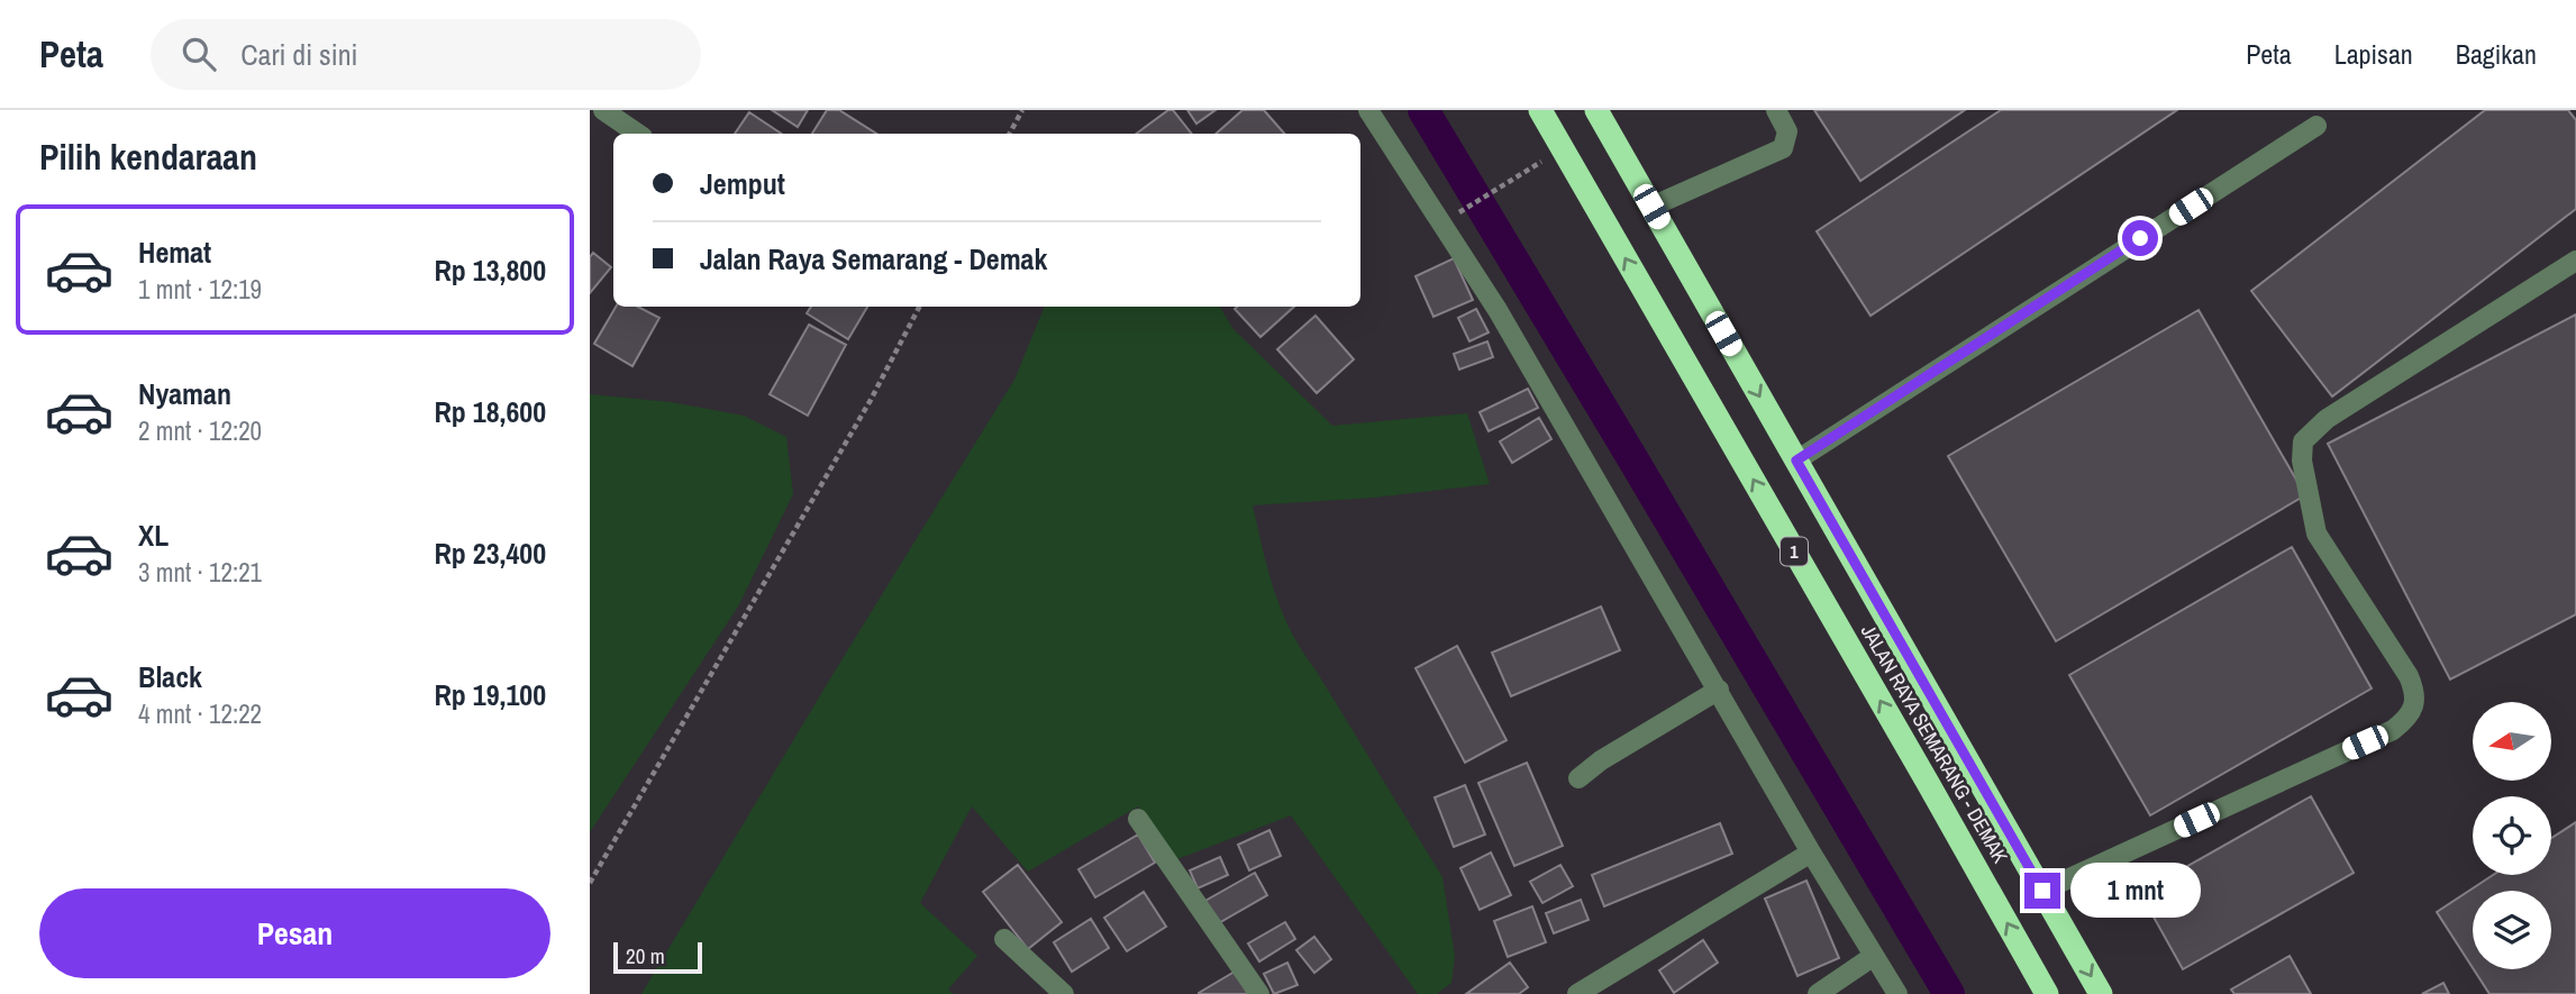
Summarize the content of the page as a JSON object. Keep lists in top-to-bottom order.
{
  "streets": {
    "highway": ["1", "JALAN RAYA SEMARANG - DEMAK"]
  },
  "scale_bar": "20 m",
  "north": "left",
  "page": {
    "header": "Peta",
    "search": "Cari di sini",
    "nav": ["Peta", "Lapisan", "Bagikan"],
    "heading": "Pilih kendaraan",
    "banner": ["Jemput", "Jalan Raya Semarang - Demak"],
    "list": [
      {
        "name": "Hemat",
        "note": "1 mnt · 12:19",
        "value": "Rp 13,800"
      },
      {
        "name": "Nyaman",
        "note": "2 mnt · 12:20",
        "value": "Rp 18,600"
      },
      {
        "name": "XL",
        "note": "3 mnt · 12:21",
        "value": "Rp 23,400"
      },
      {
        "name": "Black",
        "note": "4 mnt · 12:22",
        "value": "Rp 19,100"
      }
    ],
    "bubble": "1 mnt",
    "buttons": "Pesan",
    "scale": "20 m"
  }
}
